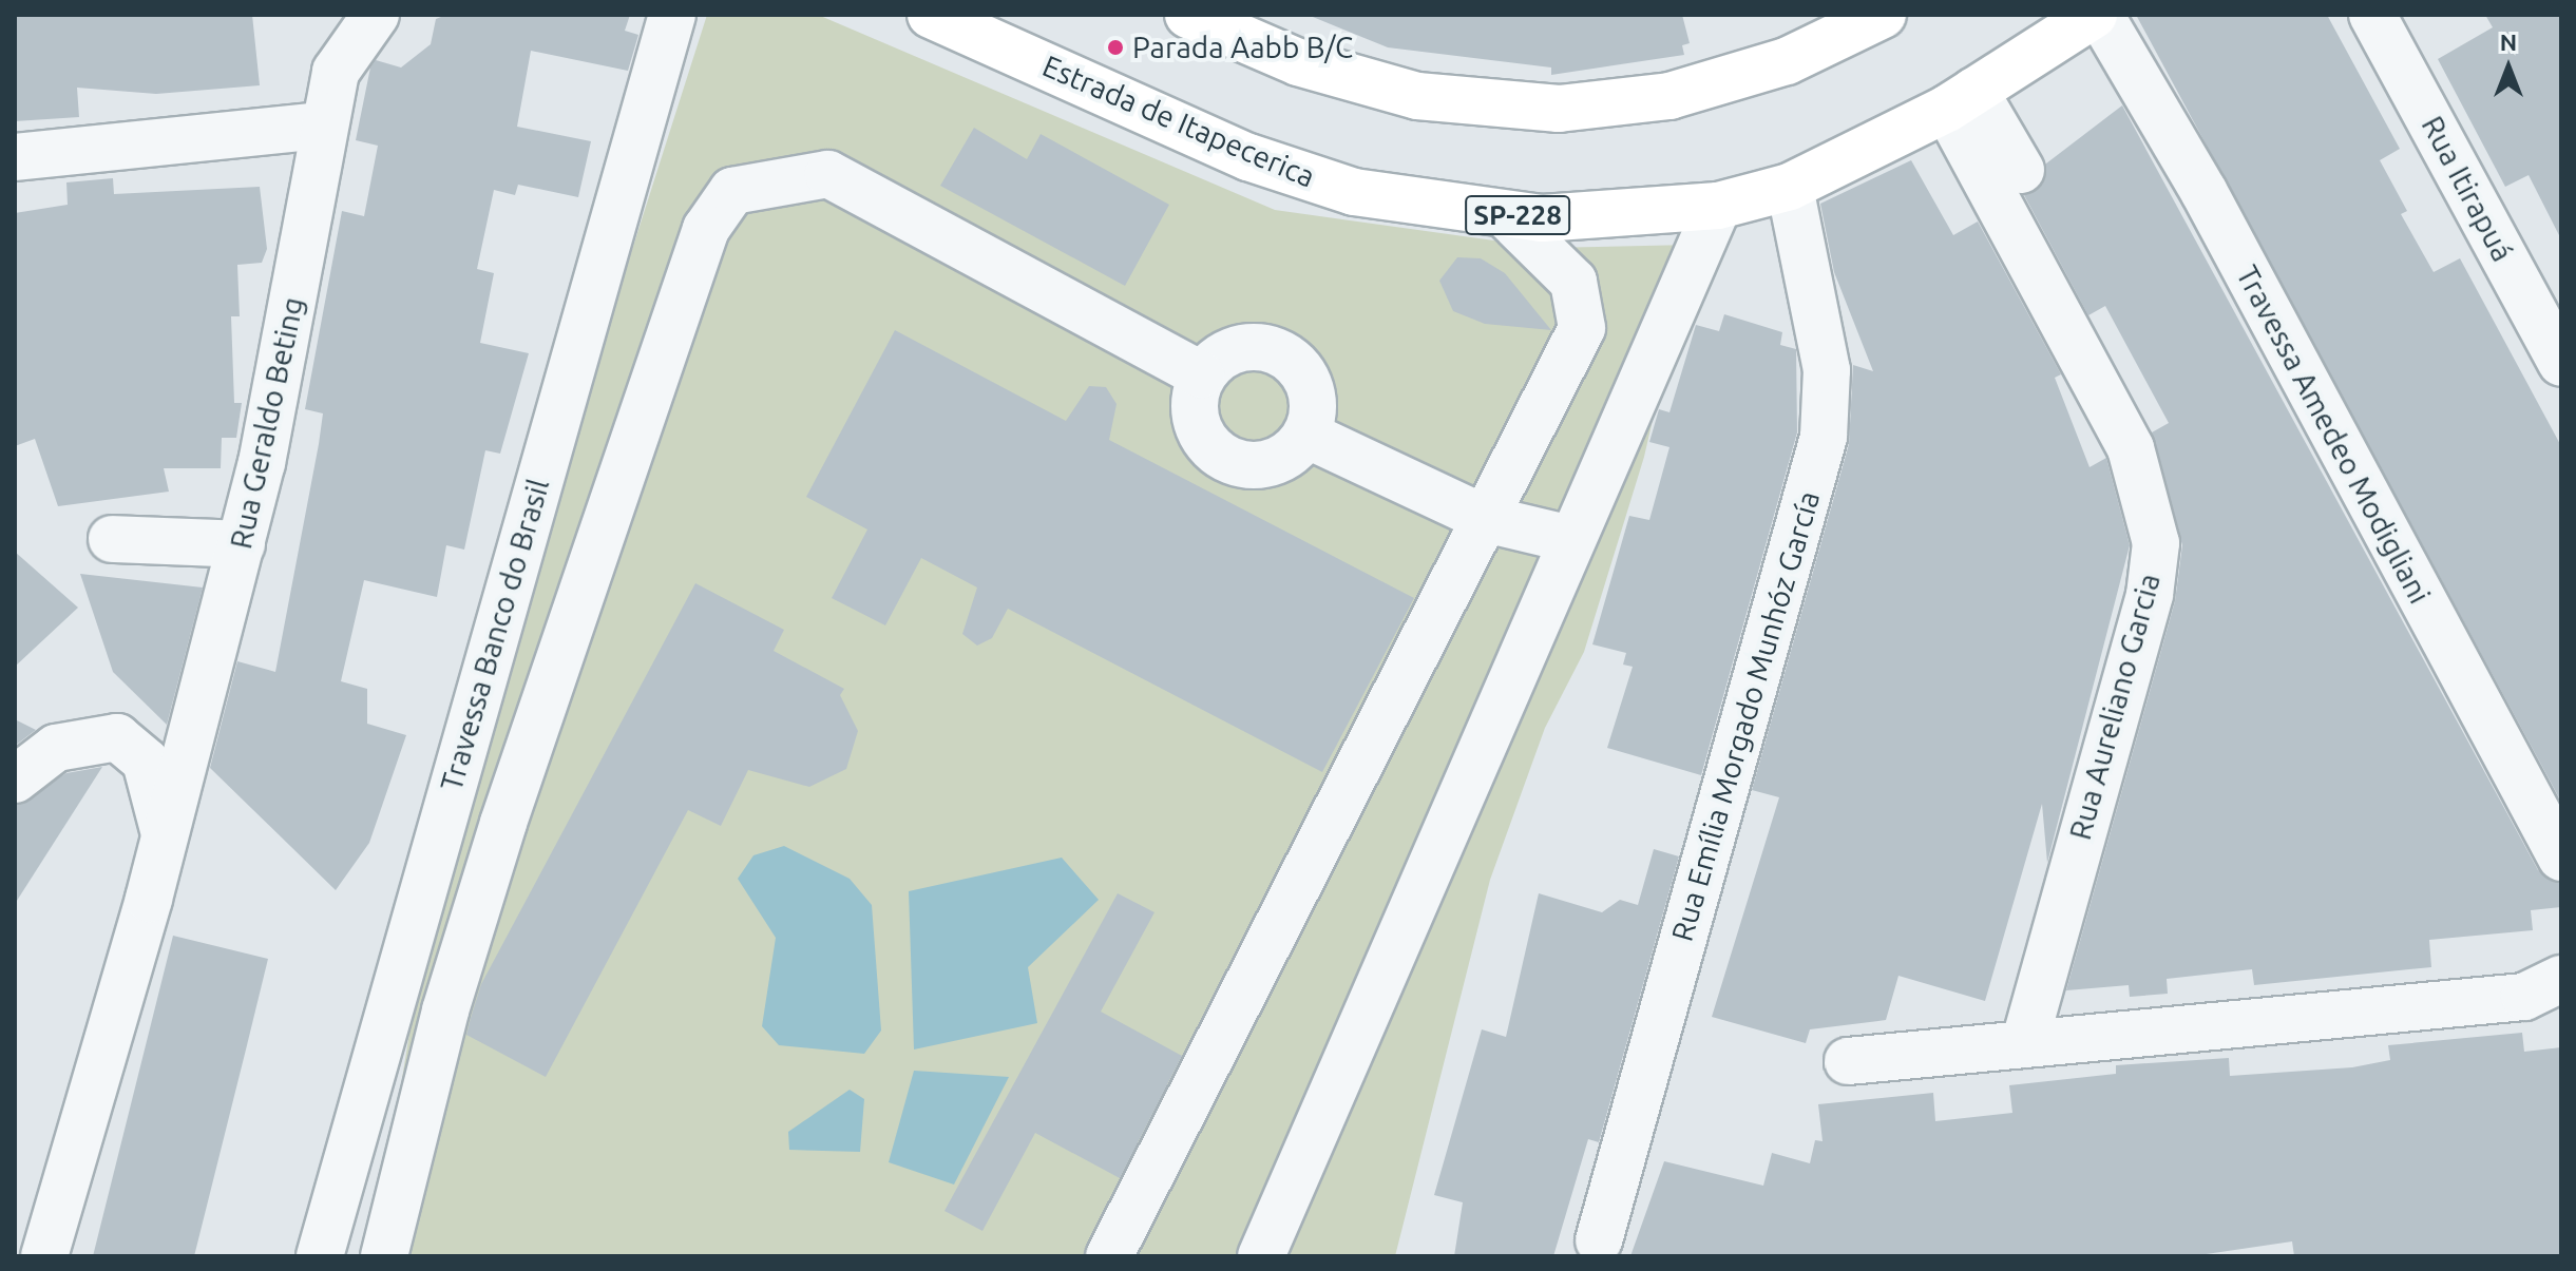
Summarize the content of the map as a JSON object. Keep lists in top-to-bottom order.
{
  "streets": {
    "main road": ["Estrada de Itapecerica", "SP-228"],
    "street": [
      "Rua Itirapuá",
      "Rua Geraldo Beting",
      "Travessa Amedeo Modigliani",
      "Travessa Banco do Brasil",
      "Rua Aureliano Garcia",
      "Rua Emília Morgado Munhóz García"
    ]
  },
  "crossings": [
    ["Estrada de Itapecerica", "Travessa Amedeo Modigliani"],
    ["Estrada de Itapecerica", "Rua Aureliano Garcia"],
    ["Estrada de Itapecerica", "Rua Emília Morgado Munhóz García"]
  ],
  "places": ["Parada Aabb B/C"],
  "north": "top"
}
